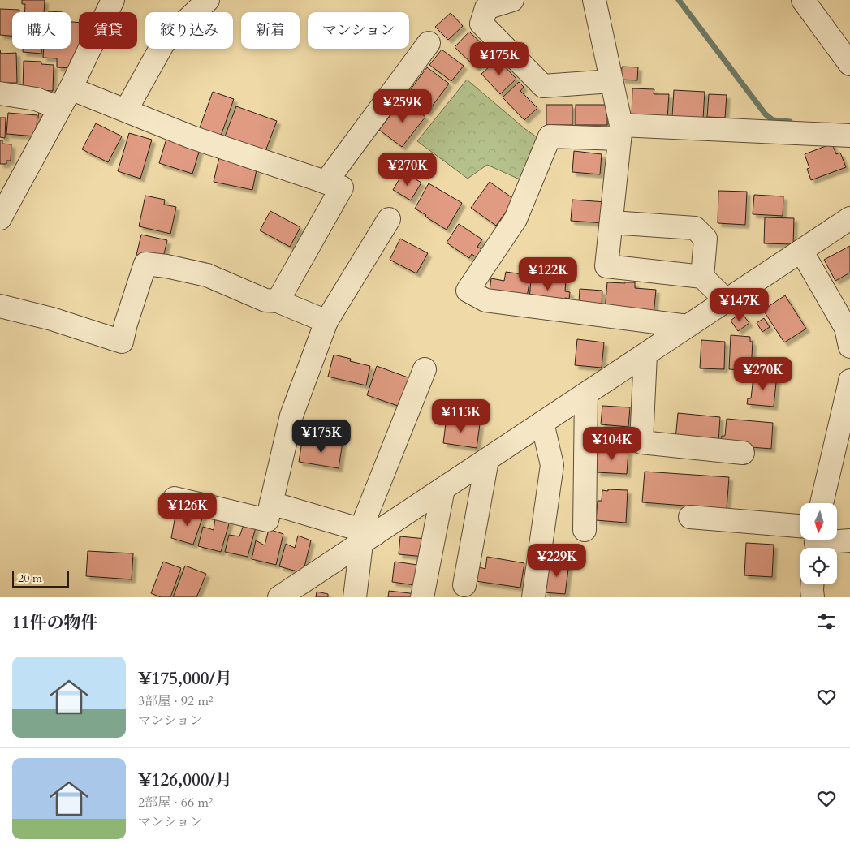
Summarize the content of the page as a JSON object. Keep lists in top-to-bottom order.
{
  "scale_bar": "20 m",
  "north": "bottom",
  "page": {
    "chip": [
      "購入",
      "賃貸",
      "絞り込み",
      "新着",
      "マンション"
    ],
    "price": [
      "¥175K",
      "¥259K",
      "¥270K",
      "¥122K",
      "¥147K",
      "¥270K",
      "¥113K",
      "¥175K",
      "¥104K",
      "¥126K",
      "¥229K"
    ],
    "scale": "20 m",
    "heading": "11件の物件",
    "list": [
      {
        "name": "¥175,000/月",
        "note": "3部屋 · 92 m² · マンション"
      },
      {
        "name": "¥126,000/月",
        "note": "2部屋 · 66 m² · マンション"
      }
    ]
  }
}
